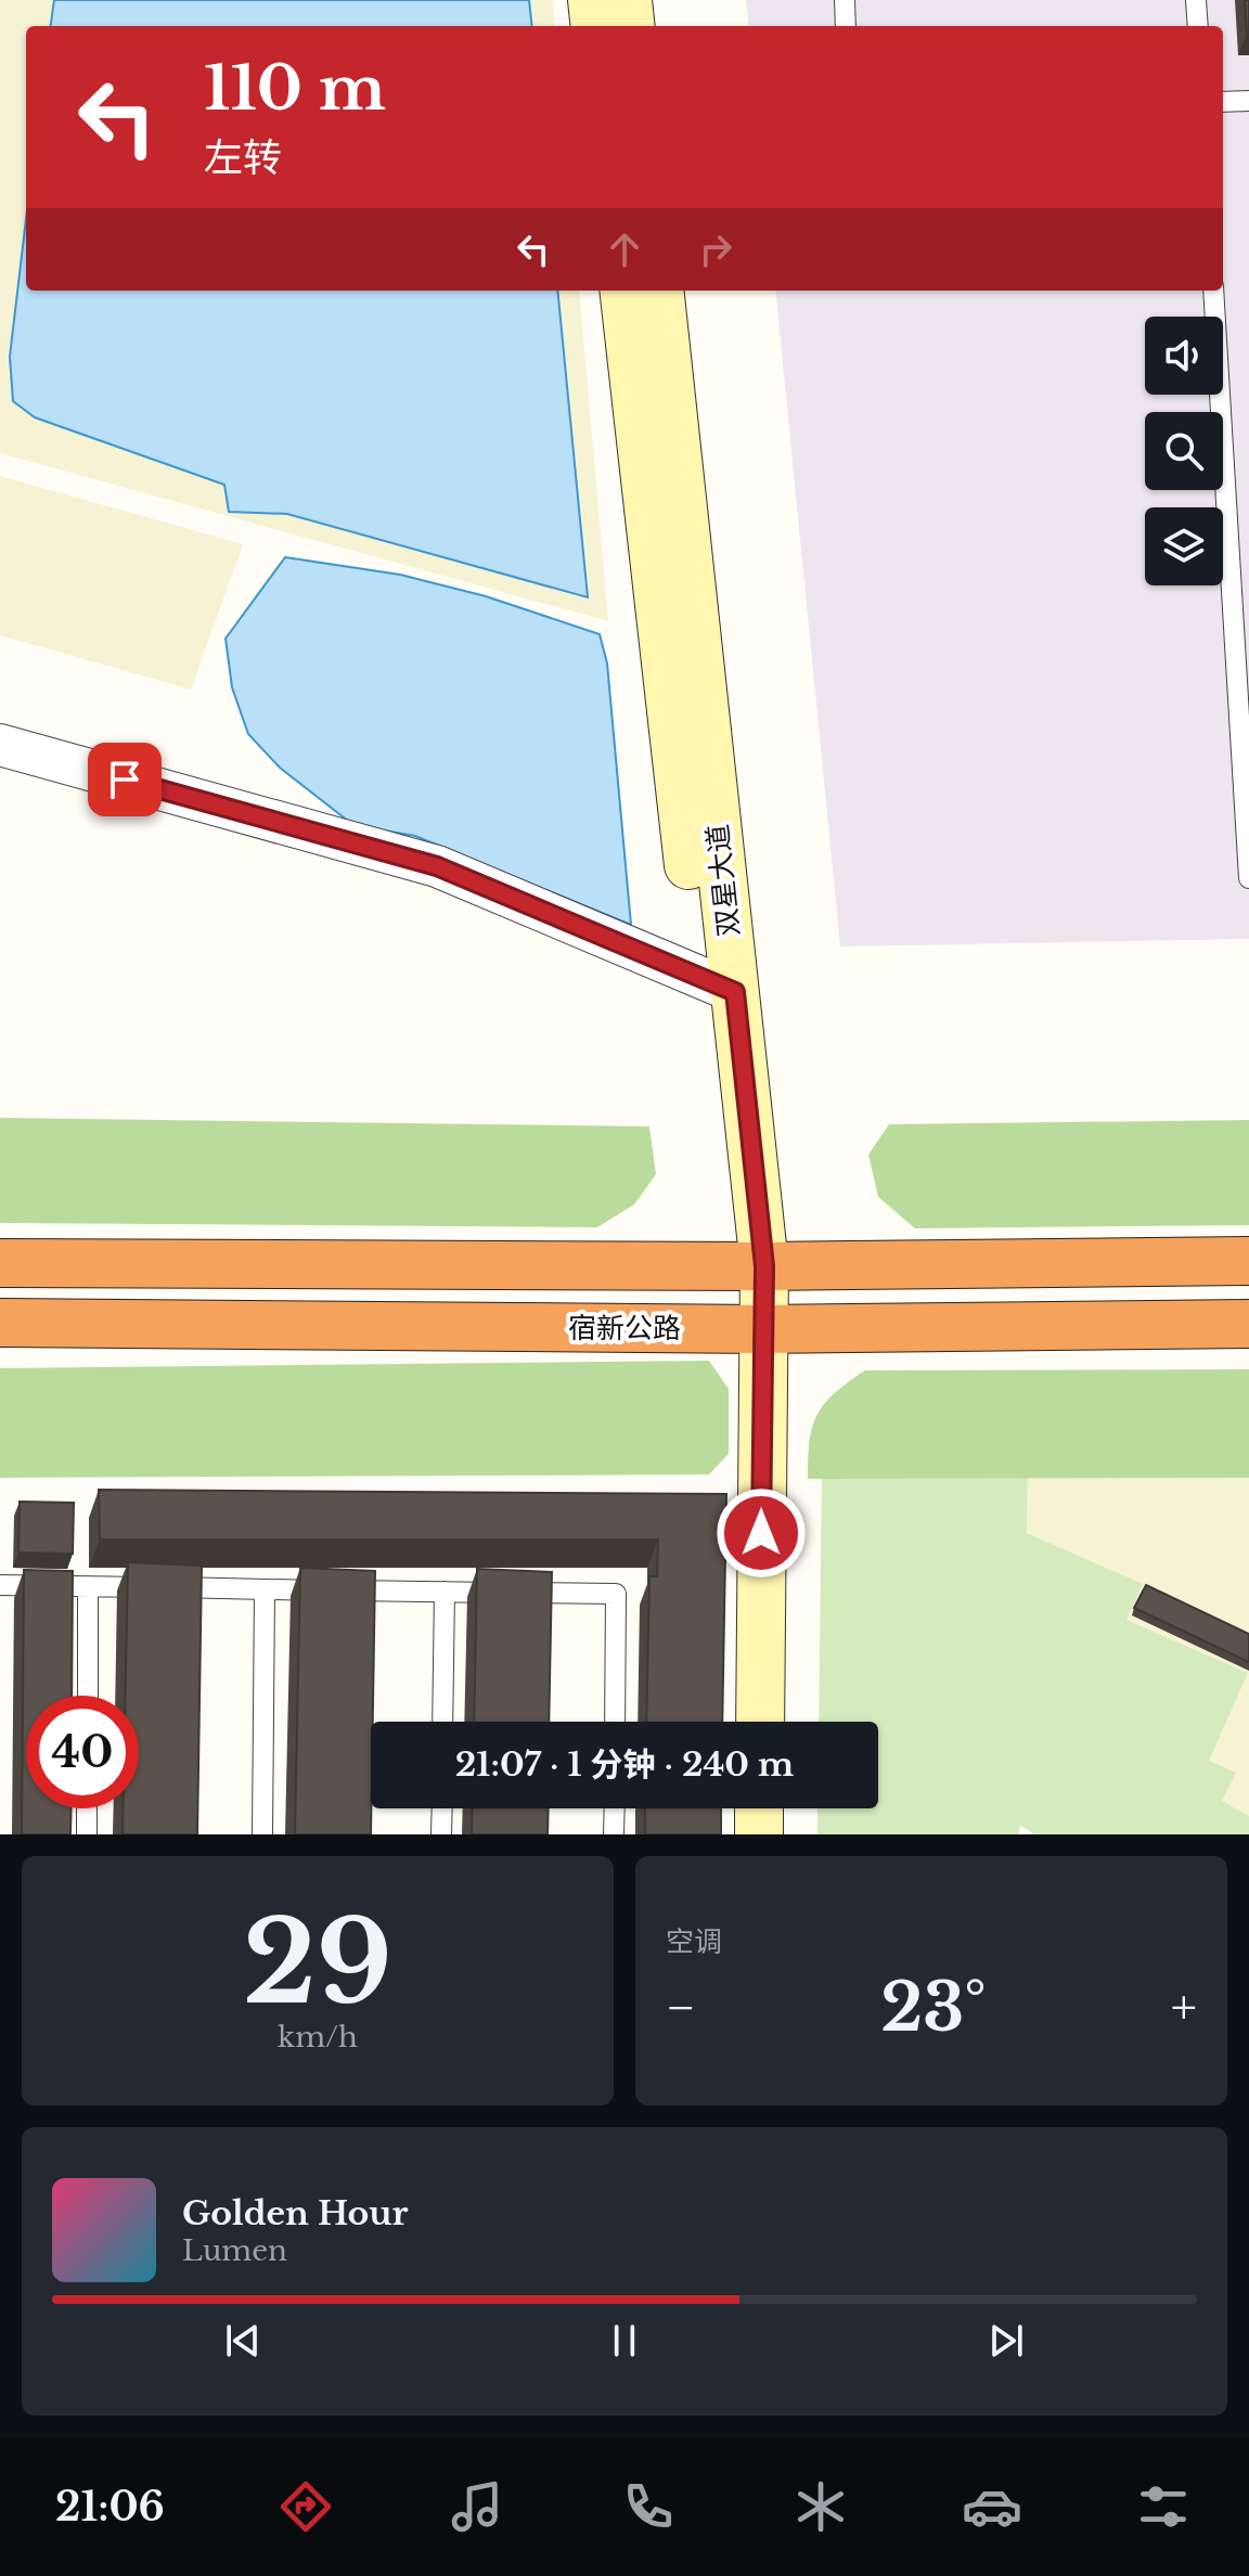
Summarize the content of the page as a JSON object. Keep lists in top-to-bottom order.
{
  "streets": {
    "highway": ["宿新公路"],
    "street": ["双星大道"]
  },
  "crossings": [
    ["双星大道", "宿新公路"]
  ],
  "page": {
    "turn": ["110 m", "左转"],
    "limit": "40",
    "trip": "21:07 · 1 分钟 · 240 m",
    "tile": [
      ["29", "km/h"],
      "空调"
    ],
    "heat": ["−", "23°", "+"],
    "song": ["Golden Hour", "Lumen"],
    "tabs": "21:06"
  }
}
